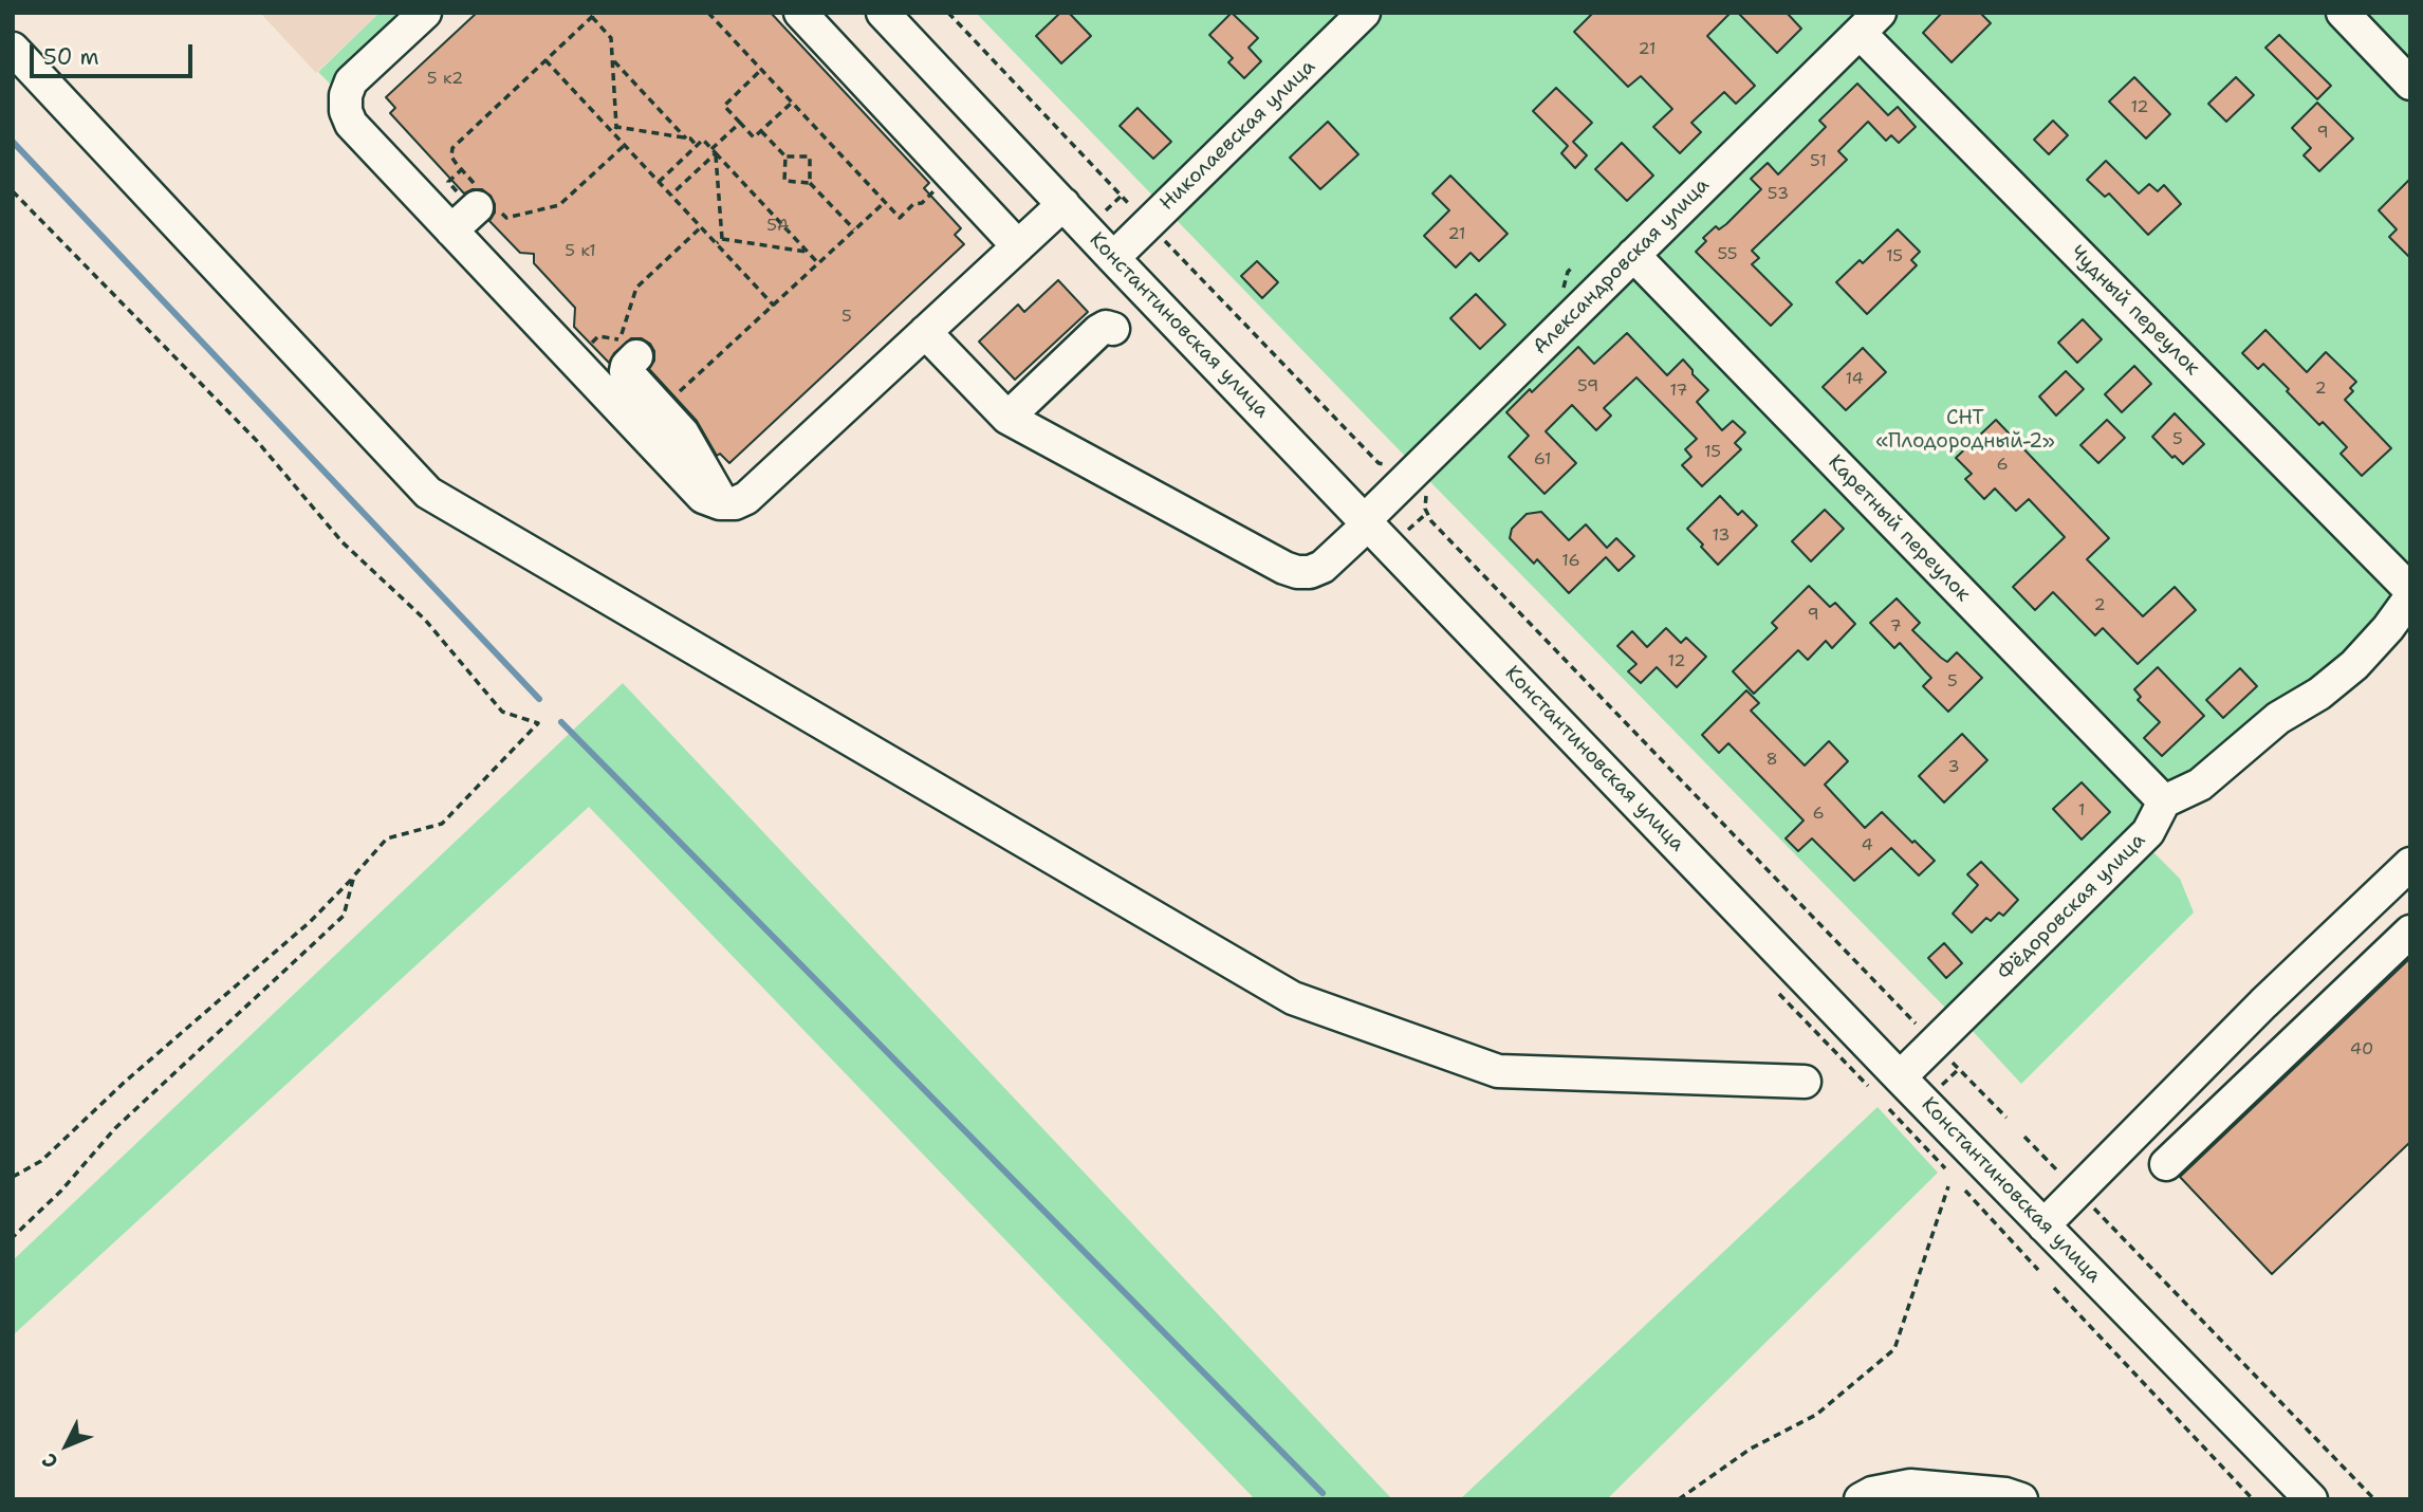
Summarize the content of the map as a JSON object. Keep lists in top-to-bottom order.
{
  "streets": {
    "street": [
      "Николаевская улица",
      "Александровская улица",
      "Чудный переулок",
      "Константиновская улица",
      "Каретный переулок",
      "Фёдоровская улица"
    ]
  },
  "crossings": [
    ["Николаевская улица", "Константиновская улица"],
    ["Александровская улица", "Чудный переулок"],
    ["Александровская улица", "Константиновская улица"],
    ["Александровская улица", "Каретный переулок"],
    ["Константиновская улица", "Фёдоровская улица"],
    ["Каретный переулок", "Фёдоровская улица"]
  ],
  "parks": ["СНТ «Плодородный-2»"],
  "house_numbers": [
    "21",
    "5 к2",
    "12",
    "9",
    "51",
    "53",
    "5А",
    "21",
    "5 к1",
    "55",
    "15",
    "5",
    "14",
    "59",
    "2",
    "17",
    "5",
    "15",
    "61",
    "6",
    "13",
    "16",
    "2",
    "9",
    "7",
    "12",
    "5",
    "8",
    "3",
    "1",
    "6",
    "4",
    "40"
  ],
  "scale_bar": "50 m",
  "north": "bottom left"
}
